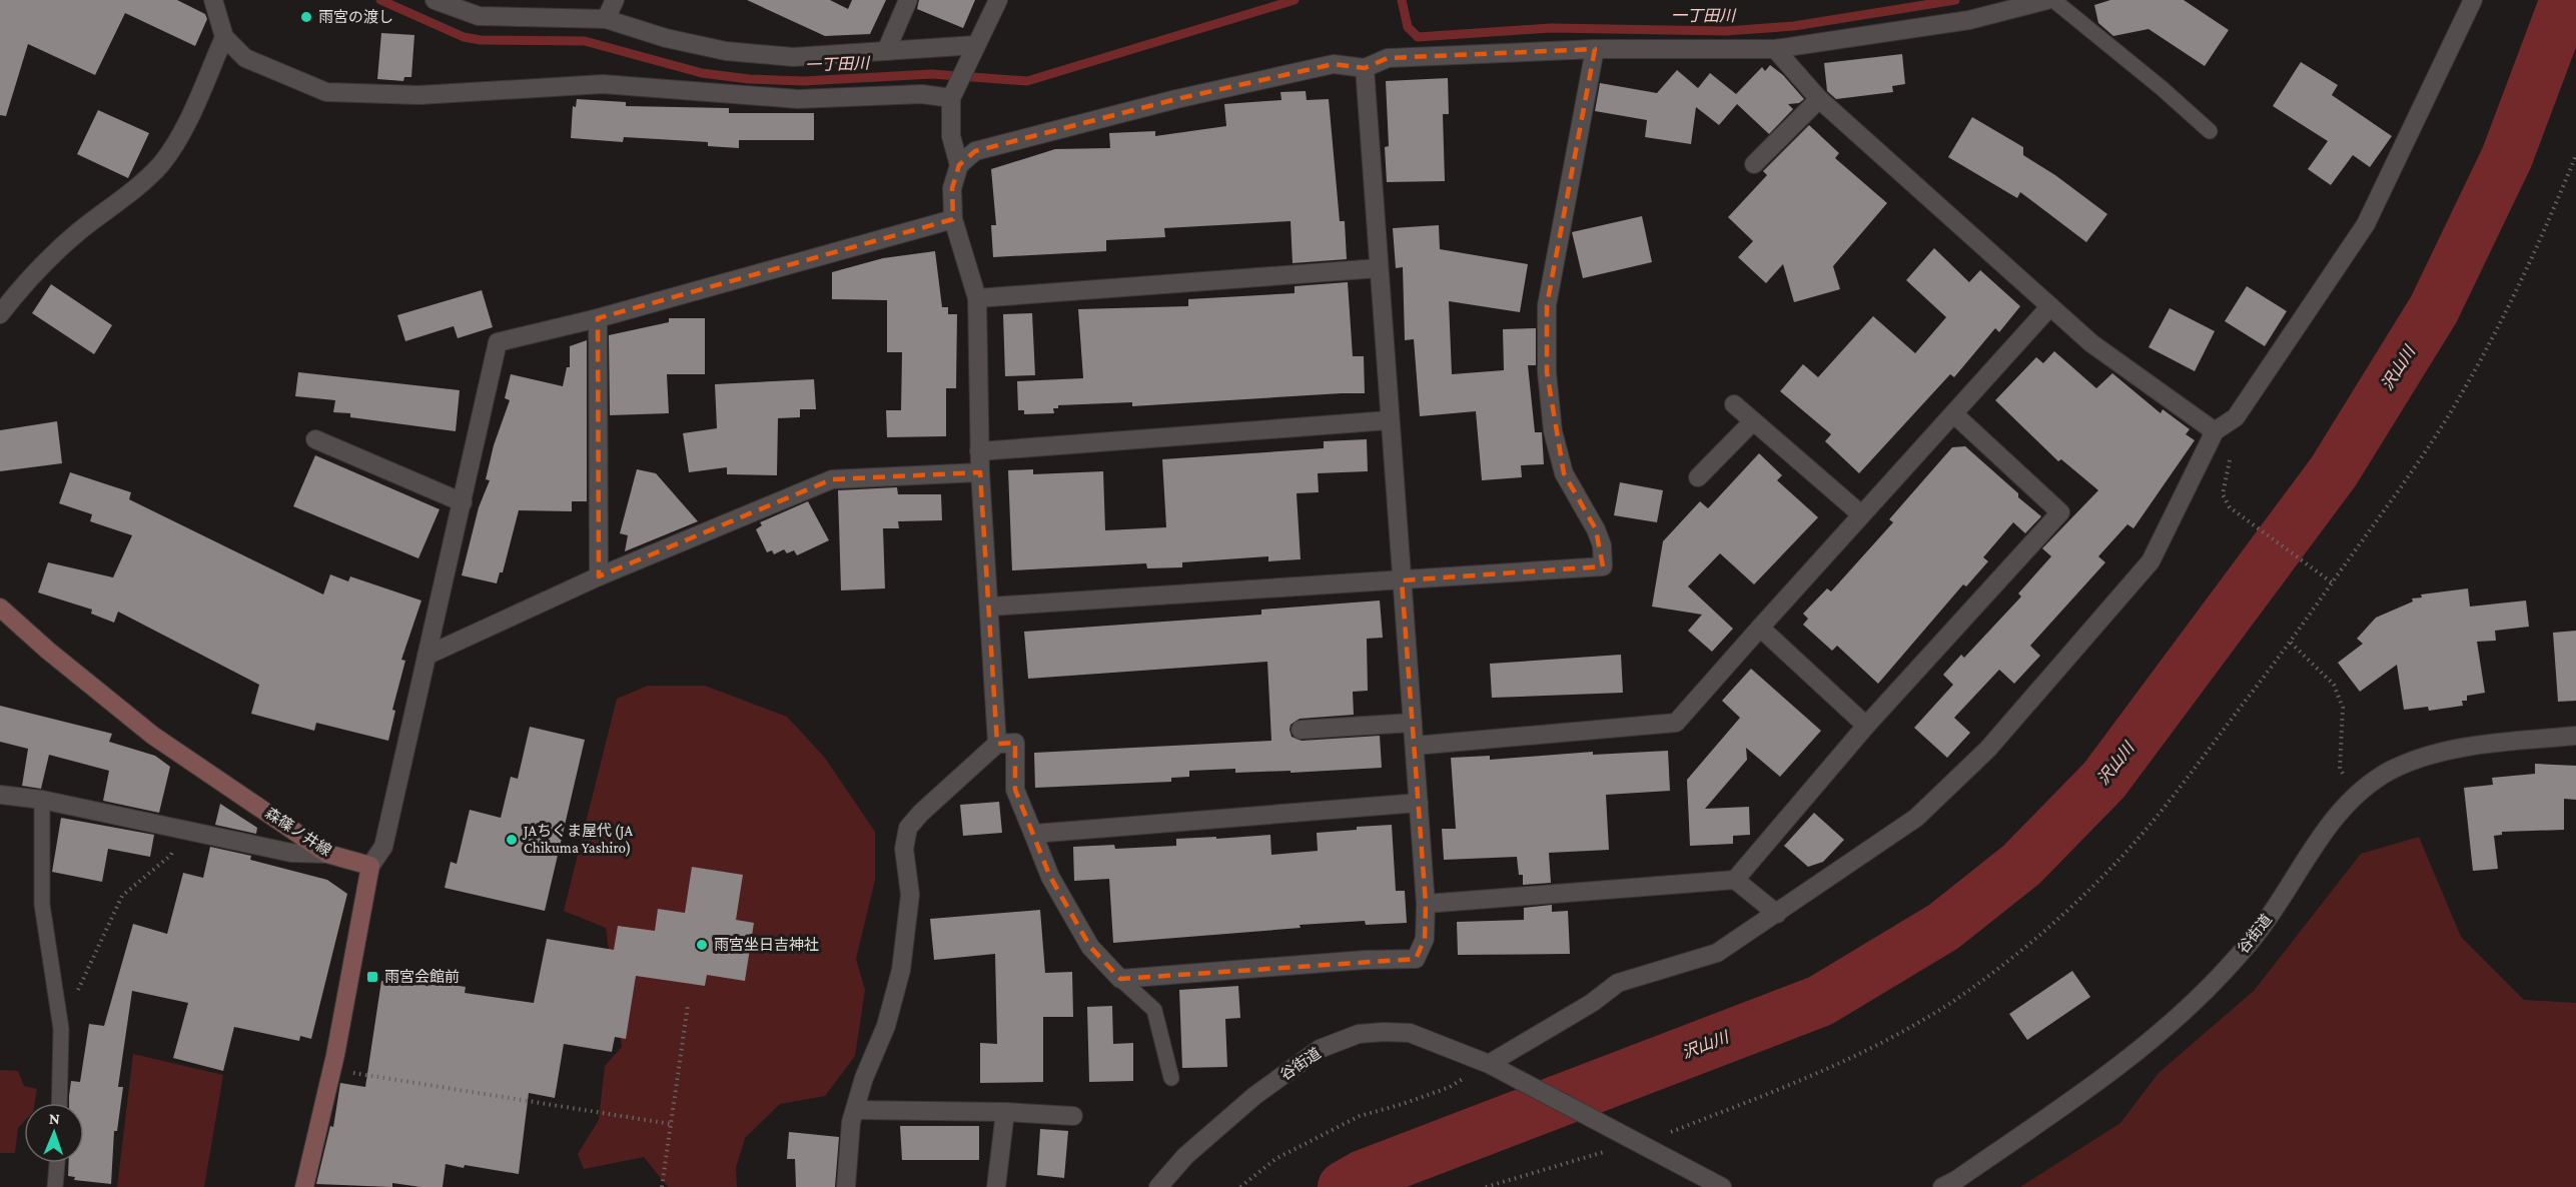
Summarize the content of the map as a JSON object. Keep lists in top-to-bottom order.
{
  "streets": {
    "main road": ["森篠ノ井線"],
    "street": ["谷街道"]
  },
  "water": ["一丁田川", "沢山川"],
  "places": {
    "other": ["雨宮の渡し", "JAちくま屋代 (JA Chikuma Yashiro)", "雨宮坐日吉神社"],
    "transit": ["雨宮会館前"]
  },
  "north": "top"
}
